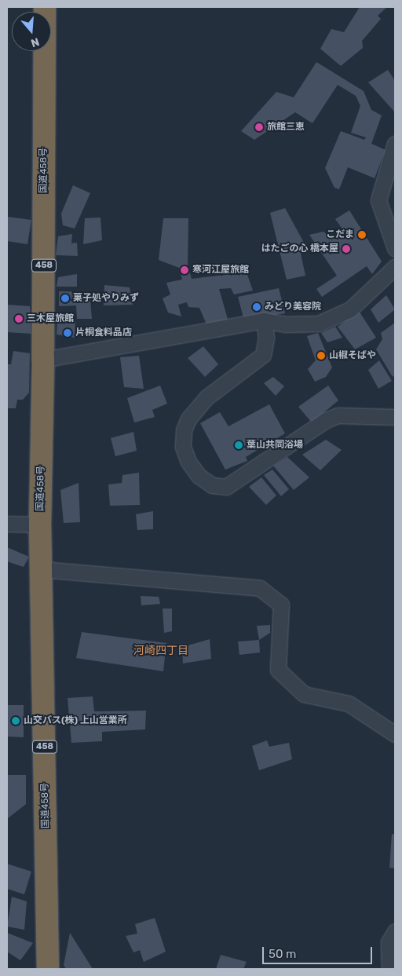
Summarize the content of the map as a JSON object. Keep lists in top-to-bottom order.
{
  "streets": {
    "highway": ["国道458号", "458"]
  },
  "districts": ["河崎四丁目"],
  "places": [
    "旅館三恵",
    "こだま",
    "はたごの心 橋本屋",
    "寒河江屋旅館",
    "菓子処やりみず",
    "みどり美容院",
    "三木屋旅館",
    "片桐食料品店",
    "山椒そばや",
    "葉山共同浴場",
    "山交バス(株) 上山営業所"
  ],
  "scale_bar": "50 m",
  "north": "bottom"
}
